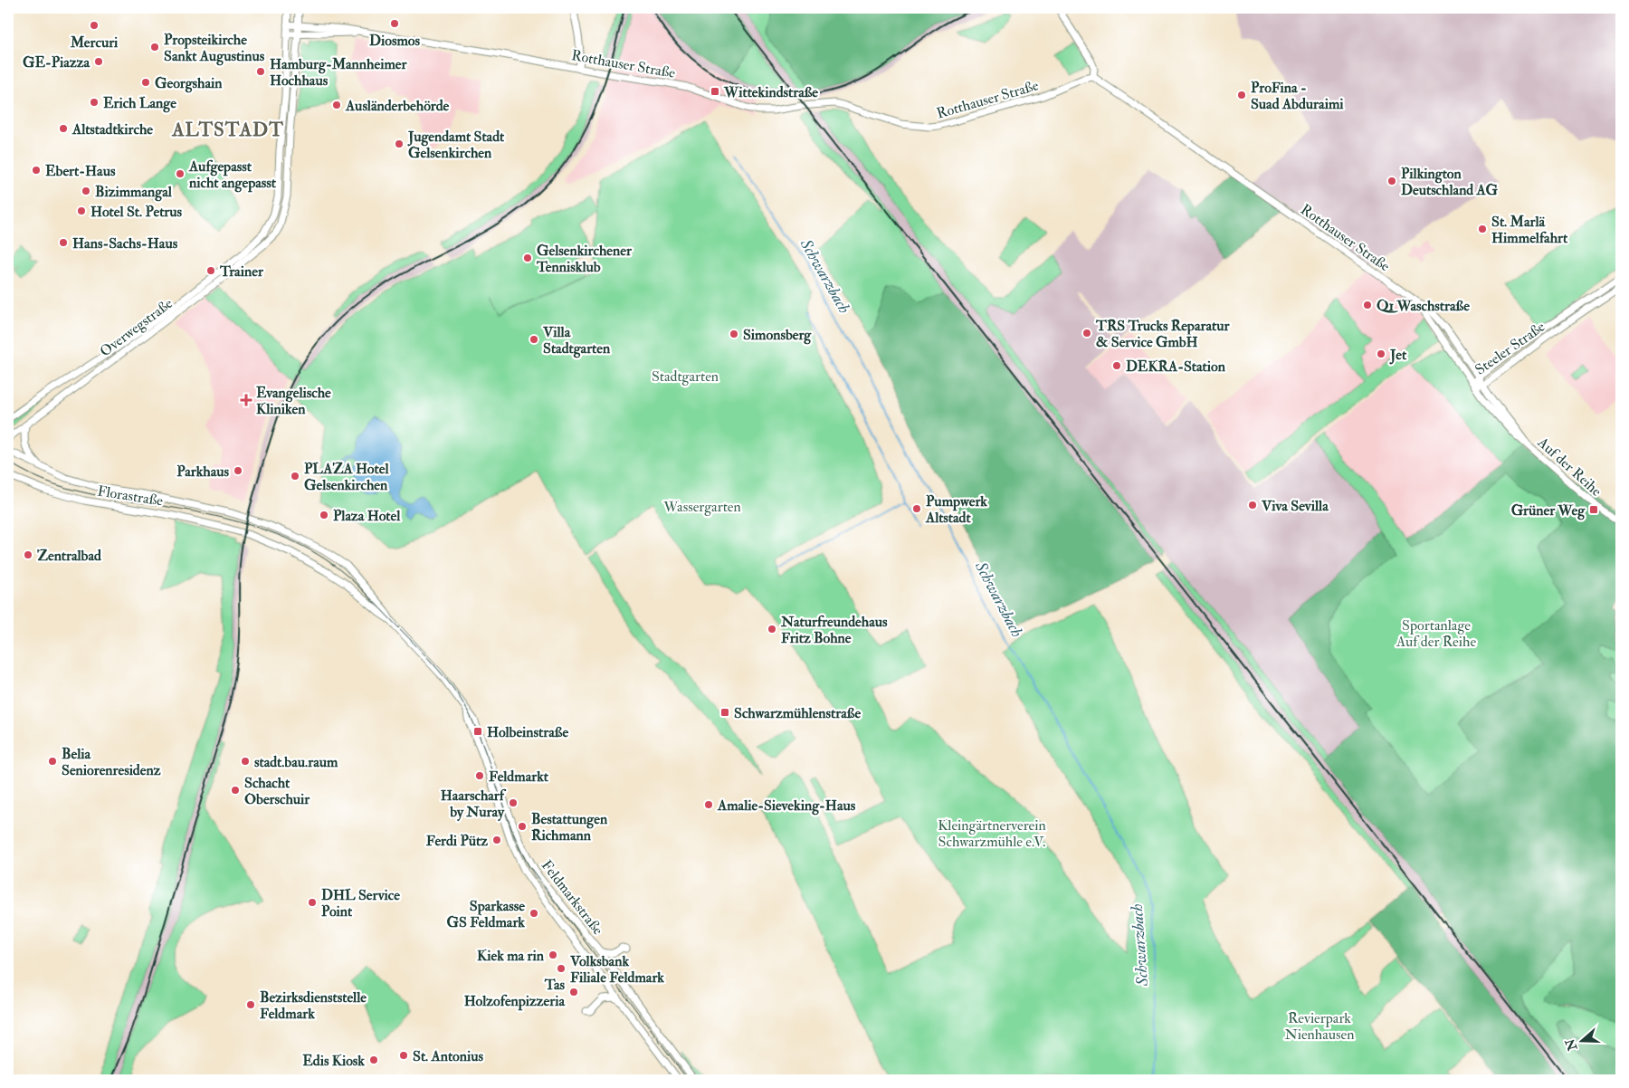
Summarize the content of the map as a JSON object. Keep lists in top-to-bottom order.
{
  "streets": {
    "main road": [
      "Rotthauser Straße",
      "Overwegstraße",
      "Steeler Straße",
      "Auf der Reihe",
      "Florastraße",
      "Feldmarkstraße"
    ]
  },
  "crossings": [
    ["Rotthauser Straße", "Overwegstraße"],
    ["Rotthauser Straße", "Auf der Reihe"],
    ["Overwegstraße", "Florastraße"],
    ["Steeler Straße", "Auf der Reihe"],
    ["Florastraße", "Feldmarkstraße"]
  ],
  "districts": ["ALTSTADT"],
  "water": ["Schwarzbach"],
  "parks": [
    "Stadtgarten",
    "Wassergarten",
    "Sportanlage Auf der Reihe",
    "Kleingärtnerverein Schwarzmühle e.V.",
    "Revierpark Nienhausen"
  ],
  "places": {
    "other": [
      "Diosmos",
      "Mercuri",
      "Propsteikirche Sankt Augustinus",
      "GE-Piazza",
      "Hamburg-Mannheimer Hochhaus",
      "Georgshain",
      "ProFina - Suad Abduraimi",
      "Erich Lange",
      "Ausländerbehörde",
      "Altstadtkirche",
      "Jugendamt Stadt Gelsenkirchen",
      "Ebert-Haus",
      "Aufgepasst nicht angepasst",
      "Pilkington Deutschland AG",
      "Bizimmangal",
      "Hotel St. Petrus",
      "St. Marlä Himmelfahrt",
      "Hans-Sachs-Haus",
      "Gelsenkirchener Tennisklub",
      "Trainer",
      "Q1 Waschstraße",
      "TRS Trucks Reparatur & Service GmbH",
      "Simonsberg",
      "Villa Stadtgarten",
      "Jet",
      "DEKRA-Station",
      "Parkhaus",
      "PLAZA Hotel Gelsenkirchen",
      "Viva Sevilla",
      "Pumpwerk Altstadt",
      "Plaza Hotel",
      "Zentralbad",
      "Naturfreundehaus Fritz Bohne",
      "Belia Seniorenresidenz",
      "stadt.bau.raum",
      "Feldmarkt",
      "Schacht Oberschuir",
      "Haarscharf by Nuray",
      "Amalie-Sieveking-Haus",
      "Bestattungen Richmann",
      "Ferdi Pütz",
      "DHL Service Point",
      "Sparkasse GS Feldmark",
      "Kiek ma rin",
      "Volksbank Filiale Feldmark",
      "Tas Holzofenpizzeria",
      "Bezirksdienststelle Feldmark",
      "St. Antonius",
      "Edis Kiosk"
    ],
    "transit": [
      "Wittekindstraße",
      "Grüner Weg",
      "Schwarzmühlenstraße",
      "Holbeinstraße"
    ],
    "health": ["Evangelische Kliniken"]
  },
  "north": "left"
}
